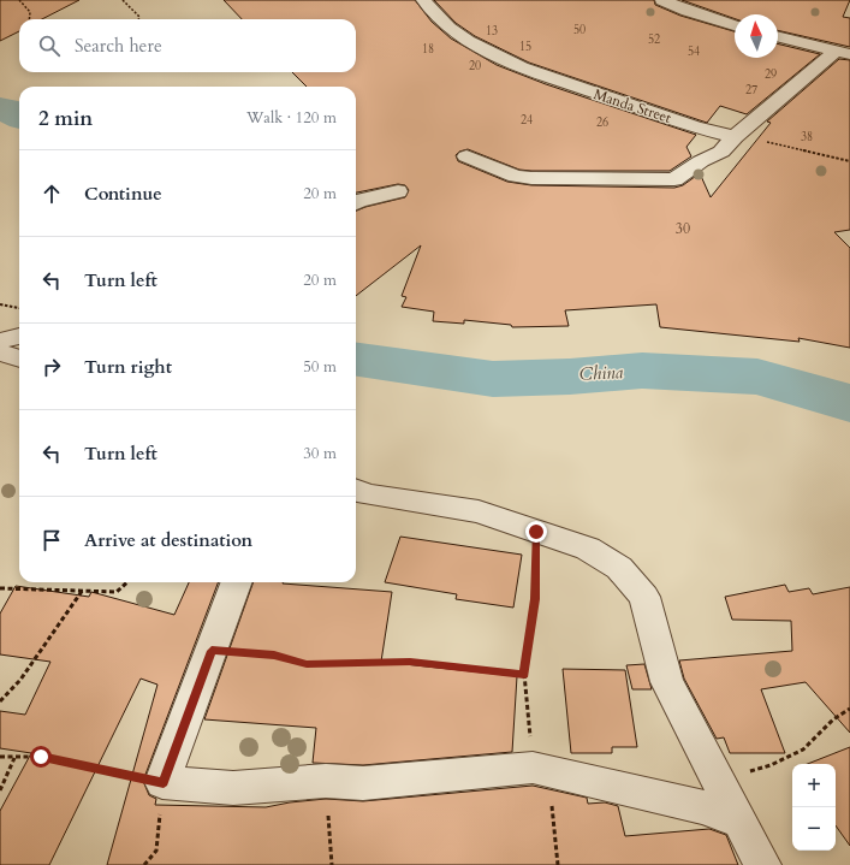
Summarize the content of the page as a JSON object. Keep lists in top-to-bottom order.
{
  "streets": {
    "street": ["Manda Street"]
  },
  "water": ["China"],
  "house_numbers": [
    "50",
    "13",
    "52",
    "15",
    "18",
    "54",
    "20",
    "29",
    "27",
    "24",
    "26",
    "38",
    "30"
  ],
  "north": "top",
  "page": {
    "search": "Search here",
    "heading": ["2 min", "Walk · 120 m"],
    "list": [
      ["Continue", "20 m"],
      ["Turn left", "20 m"],
      ["Turn right", "50 m"],
      ["Turn left", "30 m"],
      "Arrive at destination"
    ],
    "map_buttons": ["+", "−"]
  }
}
